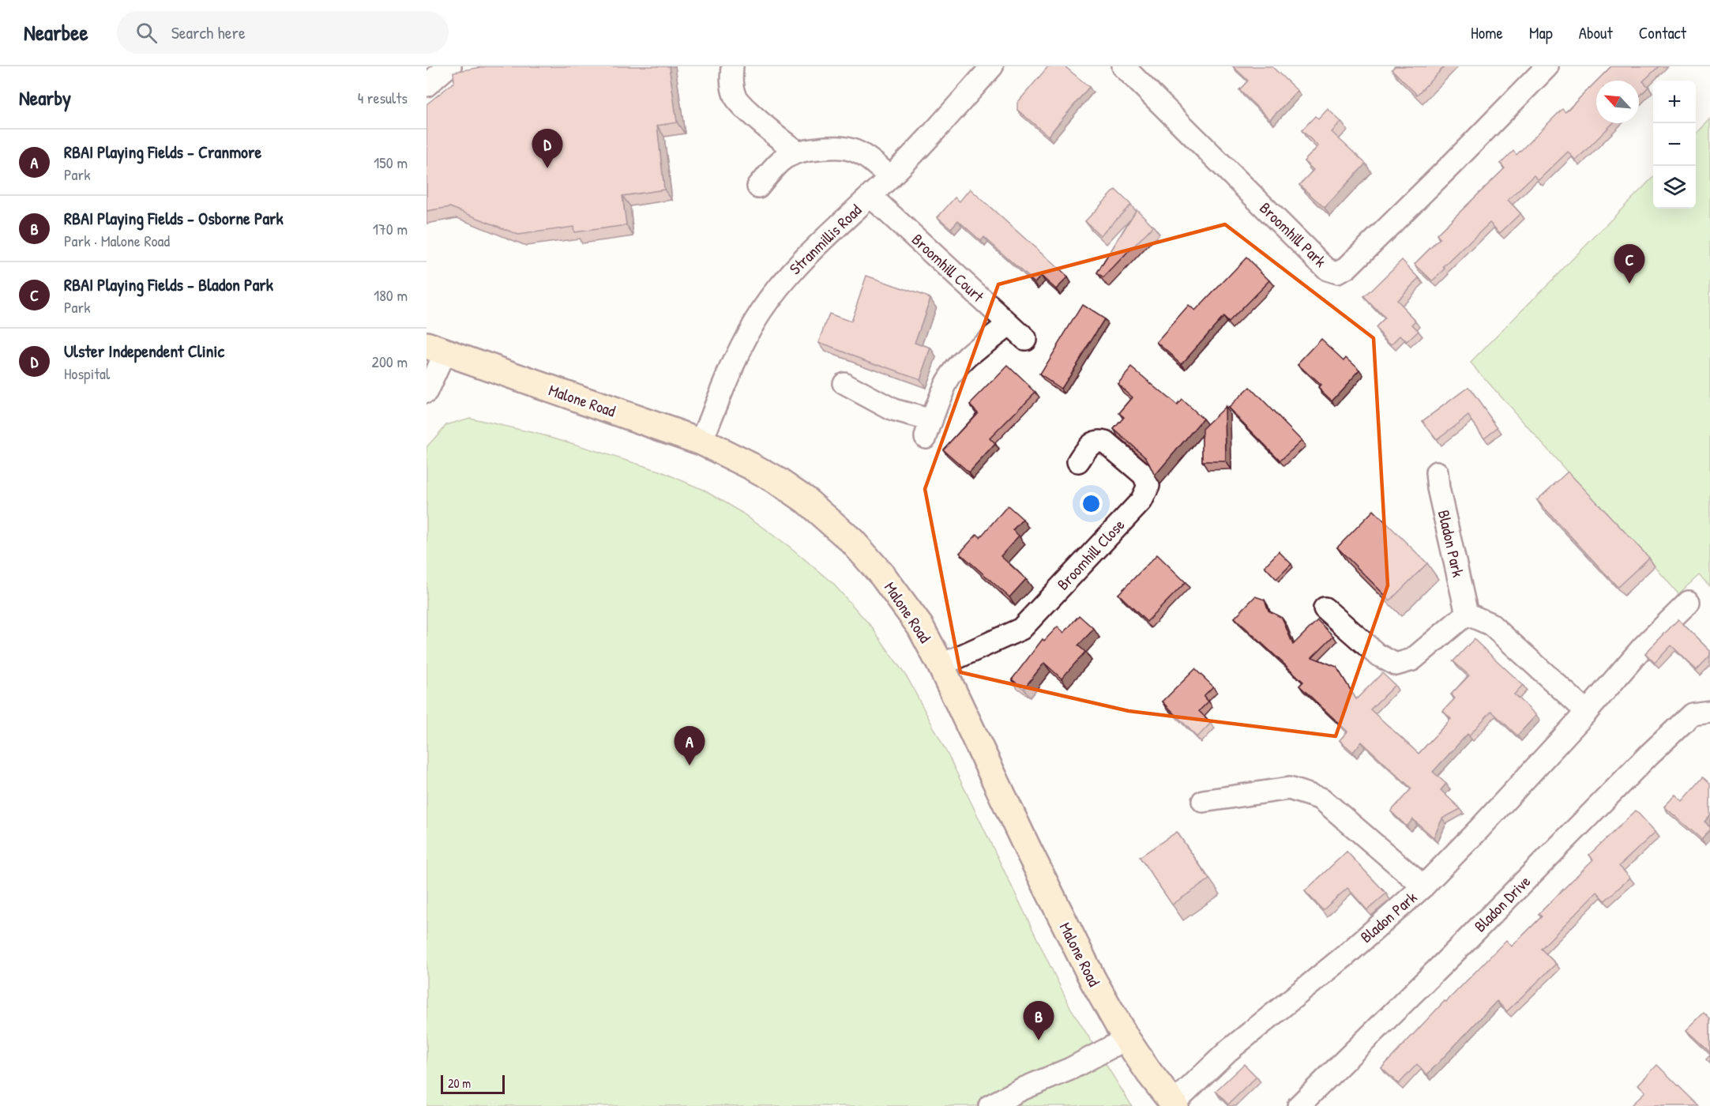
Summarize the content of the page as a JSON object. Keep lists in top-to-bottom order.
{
  "streets": {
    "main road": ["Malone Road"],
    "street": [
      "Broomhill Park",
      "Stranmillis Road",
      "Broomhill Court",
      "Bladon Park",
      "Broomhill Close",
      "Bladon Drive"
    ]
  },
  "crossings": [
    ["Stranmillis Road", "Broomhill Court"],
    ["Stranmillis Road", "Malone Road"],
    ["Malone Road", "Bladon Park"],
    ["Malone Road", "Broomhill Close"]
  ],
  "scale_bar": "20 m",
  "north": "top left",
  "page": {
    "header": "Nearbee",
    "search": "Search here",
    "nav": [
      "Home",
      "Map",
      "About",
      "Contact"
    ],
    "heading": ["Nearby", "4 results"],
    "map_buttons": ["+", "−"],
    "list": [
      {
        "mark": "A",
        "name": "RBAI Playing Fields - Cranmore",
        "note": "Park",
        "value": "150 m"
      },
      {
        "mark": "B",
        "name": "RBAI Playing Fields - Osborne Park",
        "note": "Park · Malone Road",
        "value": "170 m"
      },
      {
        "mark": "C",
        "name": "RBAI Playing Fields - Bladon Park",
        "note": "Park",
        "value": "180 m"
      },
      {
        "mark": "D",
        "name": "Ulster Independent Clinic",
        "note": "Hospital",
        "value": "200 m"
      }
    ],
    "pins": [
      "D",
      "C",
      "A",
      "B"
    ],
    "scale": "20 m"
  }
}
